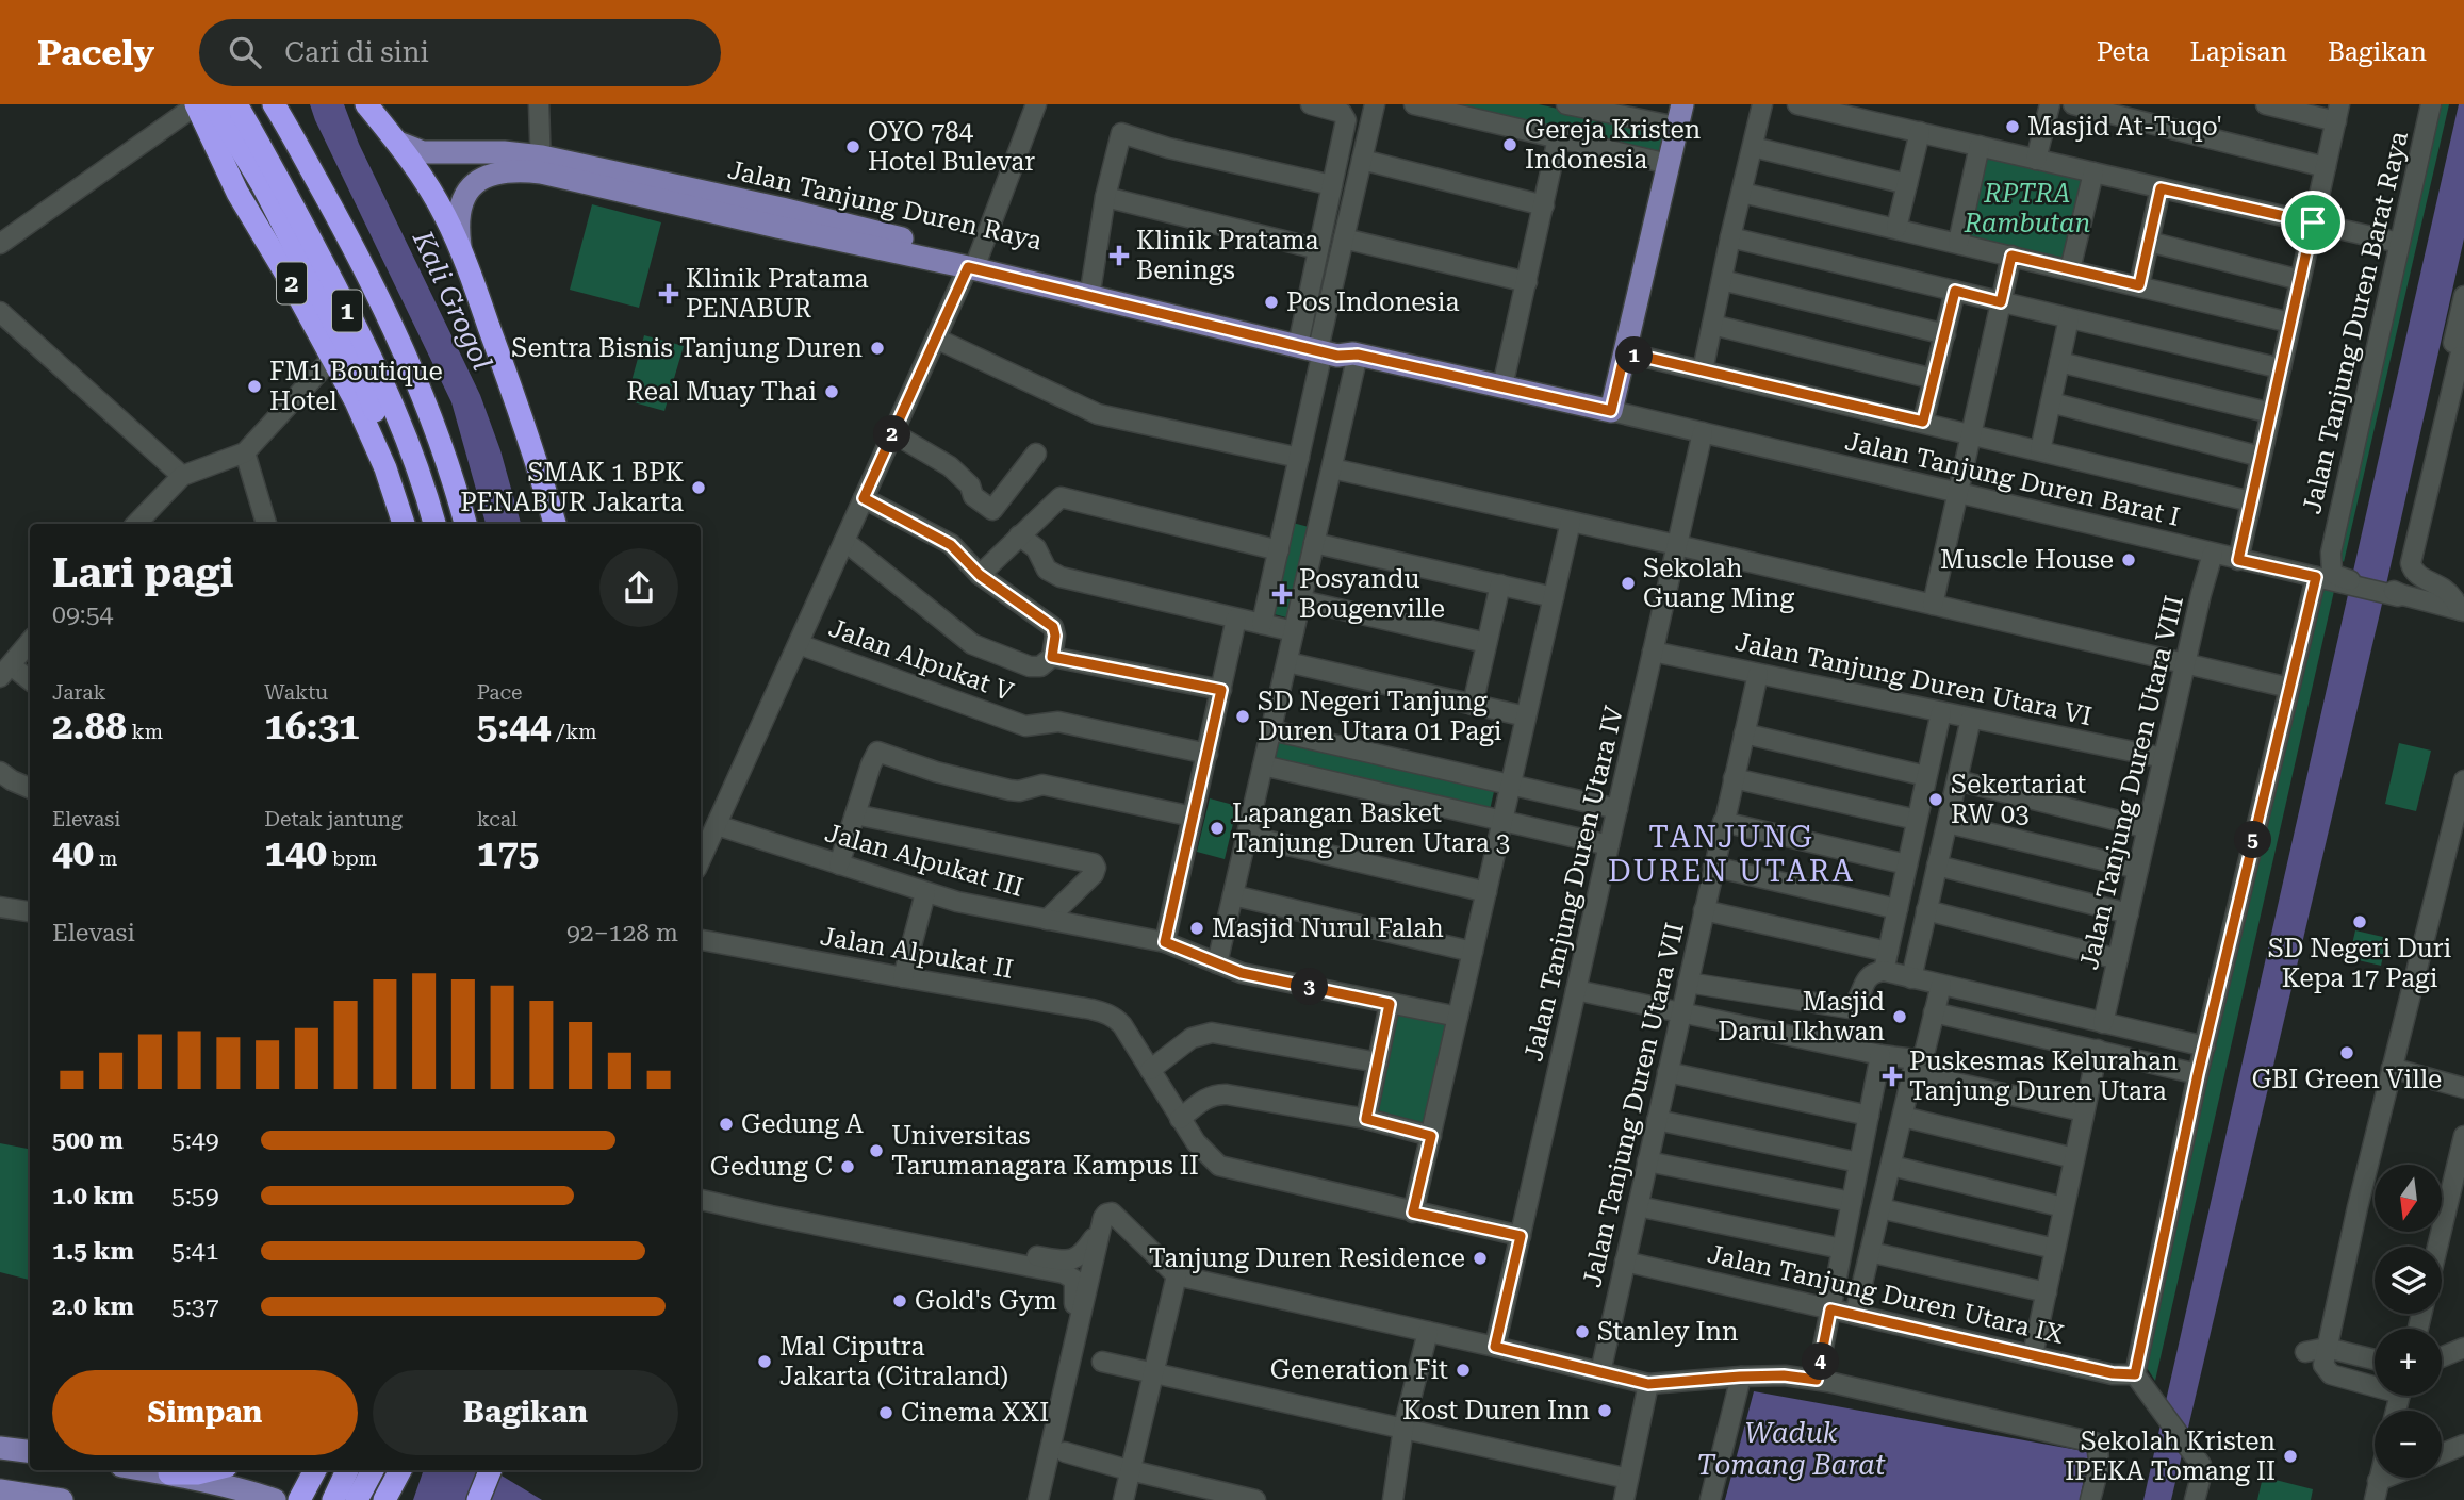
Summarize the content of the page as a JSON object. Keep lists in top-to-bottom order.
{
  "streets": {
    "highway": ["2", "1"],
    "main road": ["Jalan Tanjung Duren Raya"],
    "street": [
      "Jalan Tanjung Duren Barat Raya",
      "Jalan Tanjung Duren Barat I",
      "Jalan Alpukat V",
      "Jalan Tanjung Duren Utara VI",
      "Jalan Tanjung Duren Utara VIII",
      "Jalan Alpukat III",
      "Jalan Tanjung Duren Utara IV",
      "Jalan Alpukat II",
      "Jalan Tanjung Duren Utara VII",
      "Jalan Tanjung Duren Utara IX"
    ]
  },
  "crossings": [
    ["Jalan Tanjung Duren Raya", "Jalan Tanjung Duren Barat I"],
    ["Jalan Tanjung Duren Barat Raya", "Jalan Tanjung Duren Barat I"],
    ["Jalan Tanjung Duren Barat I", "Jalan Tanjung Duren Utara VIII"],
    ["Jalan Tanjung Duren Barat I", "Jalan Tanjung Duren Utara IV"],
    ["Jalan Tanjung Duren Utara VI", "Jalan Tanjung Duren Utara VIII"],
    ["Jalan Tanjung Duren Utara VI", "Jalan Tanjung Duren Utara IV"],
    ["Jalan Tanjung Duren Utara VI", "Jalan Tanjung Duren Utara VII"],
    ["Jalan Tanjung Duren Utara VII", "Jalan Tanjung Duren Utara IX"]
  ],
  "districts": ["TANJUNG DUREN UTARA"],
  "water": ["Kali Grogol", "Waduk Tomang Barat"],
  "parks": ["RPTRA Rambutan"],
  "places": {
    "other": [
      "Masjid At-Tuqo'",
      "Gereja Kristen Indonesia",
      "OYO 784 Hotel Bulevar",
      "Pos Indonesia",
      "Sentra Bisnis Tanjung Duren",
      "FM1 Boutique Hotel",
      "Real Muay Thai",
      "SMAK 1 BPK PENABUR Jakarta",
      "Muscle House",
      "Sekolah Guang Ming",
      "SD Negeri Tanjung Duren Utara 01 Pagi",
      "Sekertariat RW 03",
      "Lapangan Basket Tanjung Duren Utara 3",
      "SD Negeri Duri Kepa 17 Pagi",
      "Masjid Nurul Falah",
      "Masjid Darul Ikhwan",
      "GBI Green Ville",
      "Gedung A",
      "Universitas Tarumanagara Kampus II",
      "Gedung C",
      "Tanjung Duren Residence",
      "Gold's Gym",
      "Stanley Inn",
      "Mal Ciputra Jakarta (Citraland)",
      "Generation Fit",
      "Kost Duren Inn",
      "Cinema XXI",
      "Sekolah Kristen IPEKA Tomang II"
    ],
    "health": [
      "Klinik Pratama Benings",
      "Klinik Pratama PENABUR",
      "Posyandu Bougenville",
      "Puskesmas Kelurahan Tanjung Duren Utara"
    ]
  },
  "north": "bottom",
  "page": {
    "header": "Pacely",
    "search": "Cari di sini",
    "nav": ["Peta", "Lapisan", "Bagikan"],
    "pins": [
      "1",
      "2",
      "5",
      "3",
      "4"
    ],
    "heading": ["Lari pagi", "09:54"],
    "stats": [
      ["Jarak", "2.88 km"],
      ["Waktu", "16:31"],
      ["Pace", "5:44 /km"],
      ["Elevasi", "40 m"],
      ["Detak jantung", "140 bpm"],
      ["kcal", "175"]
    ],
    "chart": ["Elevasi", "92–128 m"],
    "list": [
      {
        "name": "500 m",
        "note": "5:49"
      },
      {
        "name": "1.0 km",
        "note": "5:59"
      },
      {
        "name": "1.5 km",
        "note": "5:41"
      },
      {
        "name": "2.0 km",
        "note": "5:37"
      }
    ],
    "map_buttons": ["+", "−"],
    "buttons": ["Simpan", "Bagikan"]
  }
}
